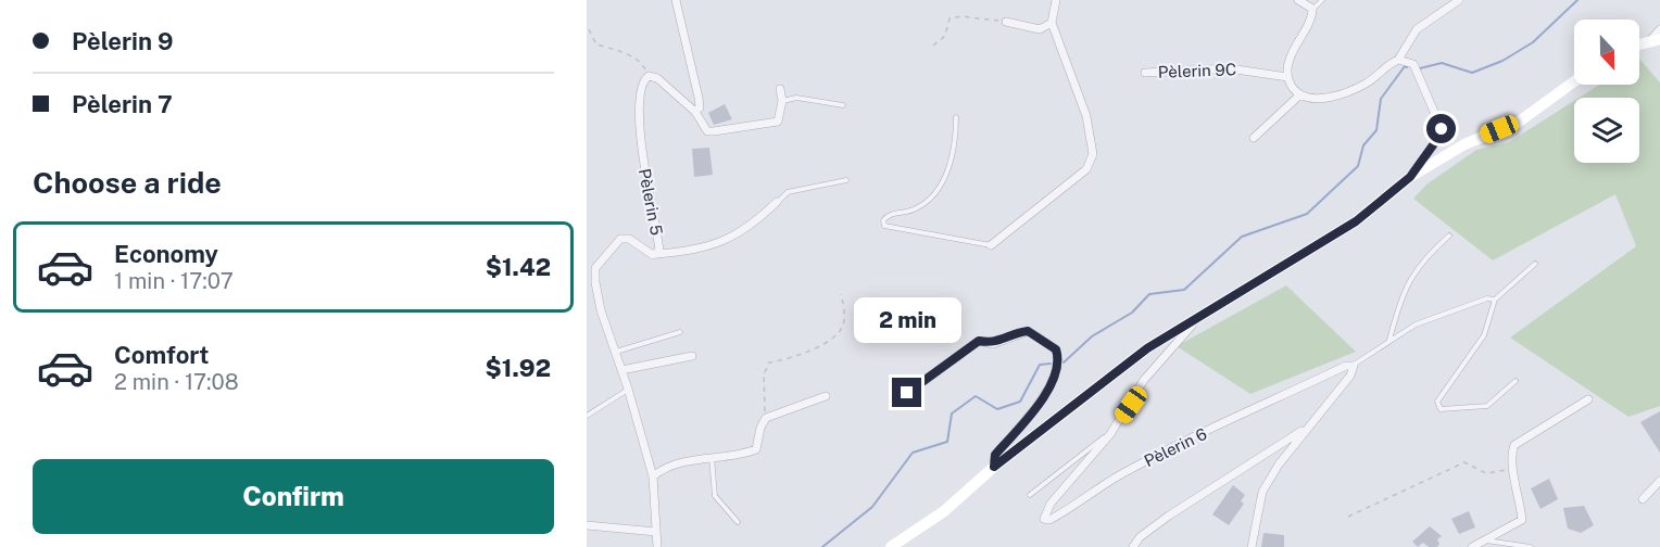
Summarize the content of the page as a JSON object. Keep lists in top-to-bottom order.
{
  "streets": {
    "street": ["Pèlerin 9C", "Pèlerin 5", "Pèlerin 6"]
  },
  "north": "bottom",
  "page": {
    "banner": ["Pèlerin 9", "Pèlerin 7"],
    "heading": "Choose a ride",
    "list": [
      {
        "name": "Economy",
        "note": "1 min · 17:07",
        "value": "$1.42"
      },
      {
        "name": "Comfort",
        "note": "2 min · 17:08",
        "value": "$1.92"
      }
    ],
    "bubble": "2 min",
    "buttons": "Confirm"
  }
}
